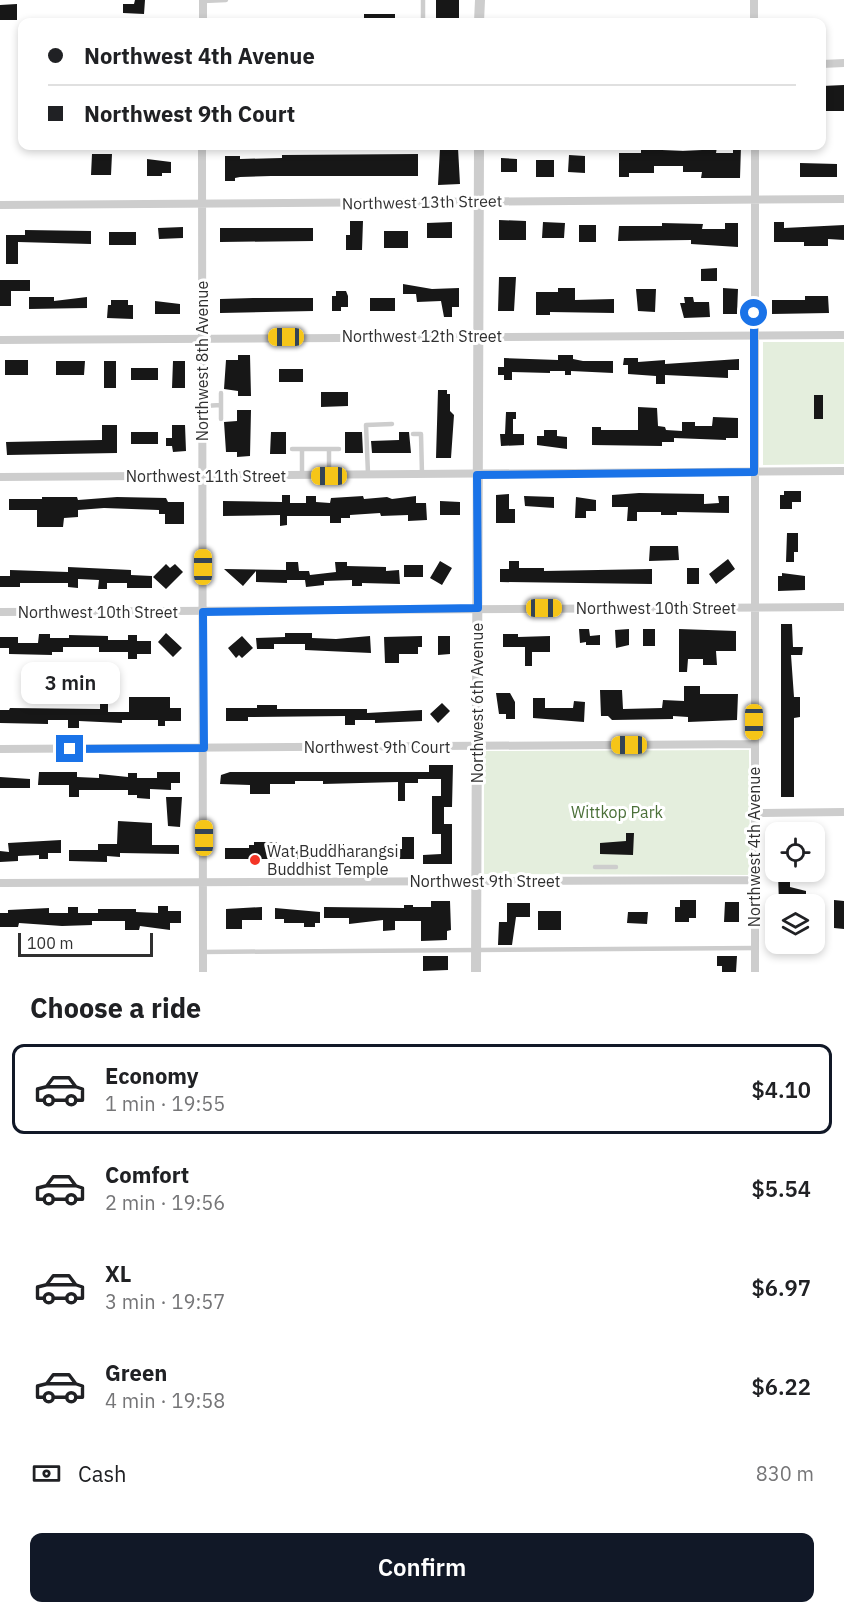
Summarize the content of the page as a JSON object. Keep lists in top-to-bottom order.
{
  "streets": {
    "street": [
      "Northwest 13th Street",
      "Northwest 12th Street",
      "Northwest 8th Avenue",
      "Northwest 11th Street",
      "Northwest 10th Street",
      "Northwest 6th Avenue",
      "Northwest 9th Court",
      "Northwest 4th Avenue",
      "Northwest 9th Street"
    ]
  },
  "crossings": [
    ["Northwest 13th Street", "Northwest 8th Avenue"],
    ["Northwest 13th Street", "Northwest 6th Avenue"],
    ["Northwest 13th Street", "Northwest 4th Avenue"],
    ["Northwest 12th Street", "Northwest 8th Avenue"],
    ["Northwest 12th Street", "Northwest 6th Avenue"],
    ["Northwest 12th Street", "Northwest 4th Avenue"],
    ["Northwest 8th Avenue", "Northwest 11th Street"],
    ["Northwest 8th Avenue", "Northwest 10th Street"],
    ["Northwest 8th Avenue", "Northwest 9th Court"],
    ["Northwest 8th Avenue", "Northwest 9th Street"],
    ["Northwest 11th Street", "Northwest 6th Avenue"],
    ["Northwest 11th Street", "Northwest 4th Avenue"],
    ["Northwest 10th Street", "Northwest 6th Avenue"],
    ["Northwest 10th Street", "Northwest 4th Avenue"],
    ["Northwest 6th Avenue", "Northwest 9th Court"],
    ["Northwest 6th Avenue", "Northwest 9th Street"],
    ["Northwest 9th Court", "Northwest 4th Avenue"],
    ["Northwest 4th Avenue", "Northwest 9th Street"]
  ],
  "parks": ["Wittkop Park"],
  "places": ["Wat Buddharangsi Buddhist Temple"],
  "scale_bar": "100 m",
  "page": {
    "banner": ["Northwest 4th Avenue", "Northwest 9th Court"],
    "bubble": "3 min",
    "scale": "100 m",
    "heading": "Choose a ride",
    "list": [
      {
        "name": "Economy",
        "note": "1 min · 19:55",
        "value": "$4.10"
      },
      {
        "name": "Comfort",
        "note": "2 min · 19:56",
        "value": "$5.54"
      },
      {
        "name": "XL",
        "note": "3 min · 19:57",
        "value": "$6.97"
      },
      {
        "name": "Green",
        "note": "4 min · 19:58",
        "value": "$6.22"
      }
    ],
    "pay": ["Cash", "830 m"],
    "buttons": "Confirm"
  }
}
